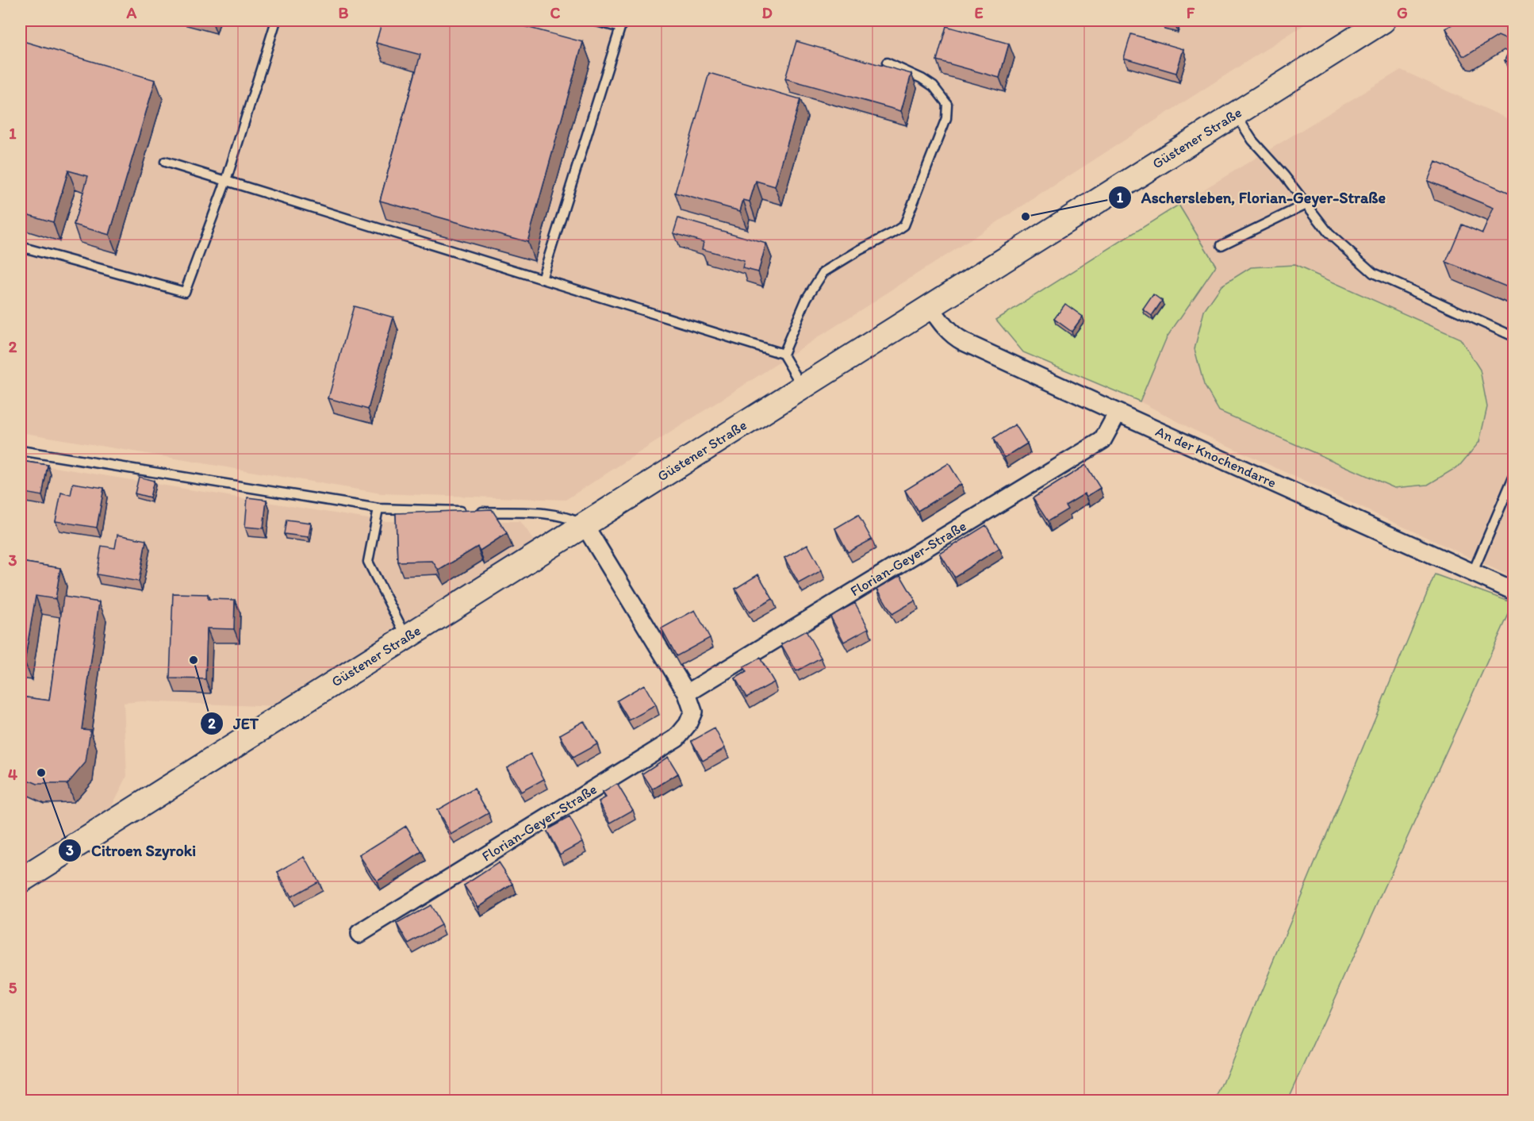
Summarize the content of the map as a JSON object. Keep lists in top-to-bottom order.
{
  "streets": {
    "main road": ["Güstener Straße"],
    "street": ["An der Knochendarre", "Florian-Geyer-Straße"]
  },
  "crossings": [
    ["Güstener Straße", "An der Knochendarre"],
    ["Güstener Straße", "Florian-Geyer-Straße"],
    ["An der Knochendarre", "Florian-Geyer-Straße"]
  ],
  "places": ["Aschersleben, Florian-Geyer-Straße", "JET", "Citroen Szyroki"],
  "grid": {
    "columns": [
      "A",
      "B",
      "C",
      "D",
      "E",
      "F",
      "G"
    ],
    "rows": [
      "1",
      "2",
      "3",
      "4",
      "5"
    ]
  }
}
